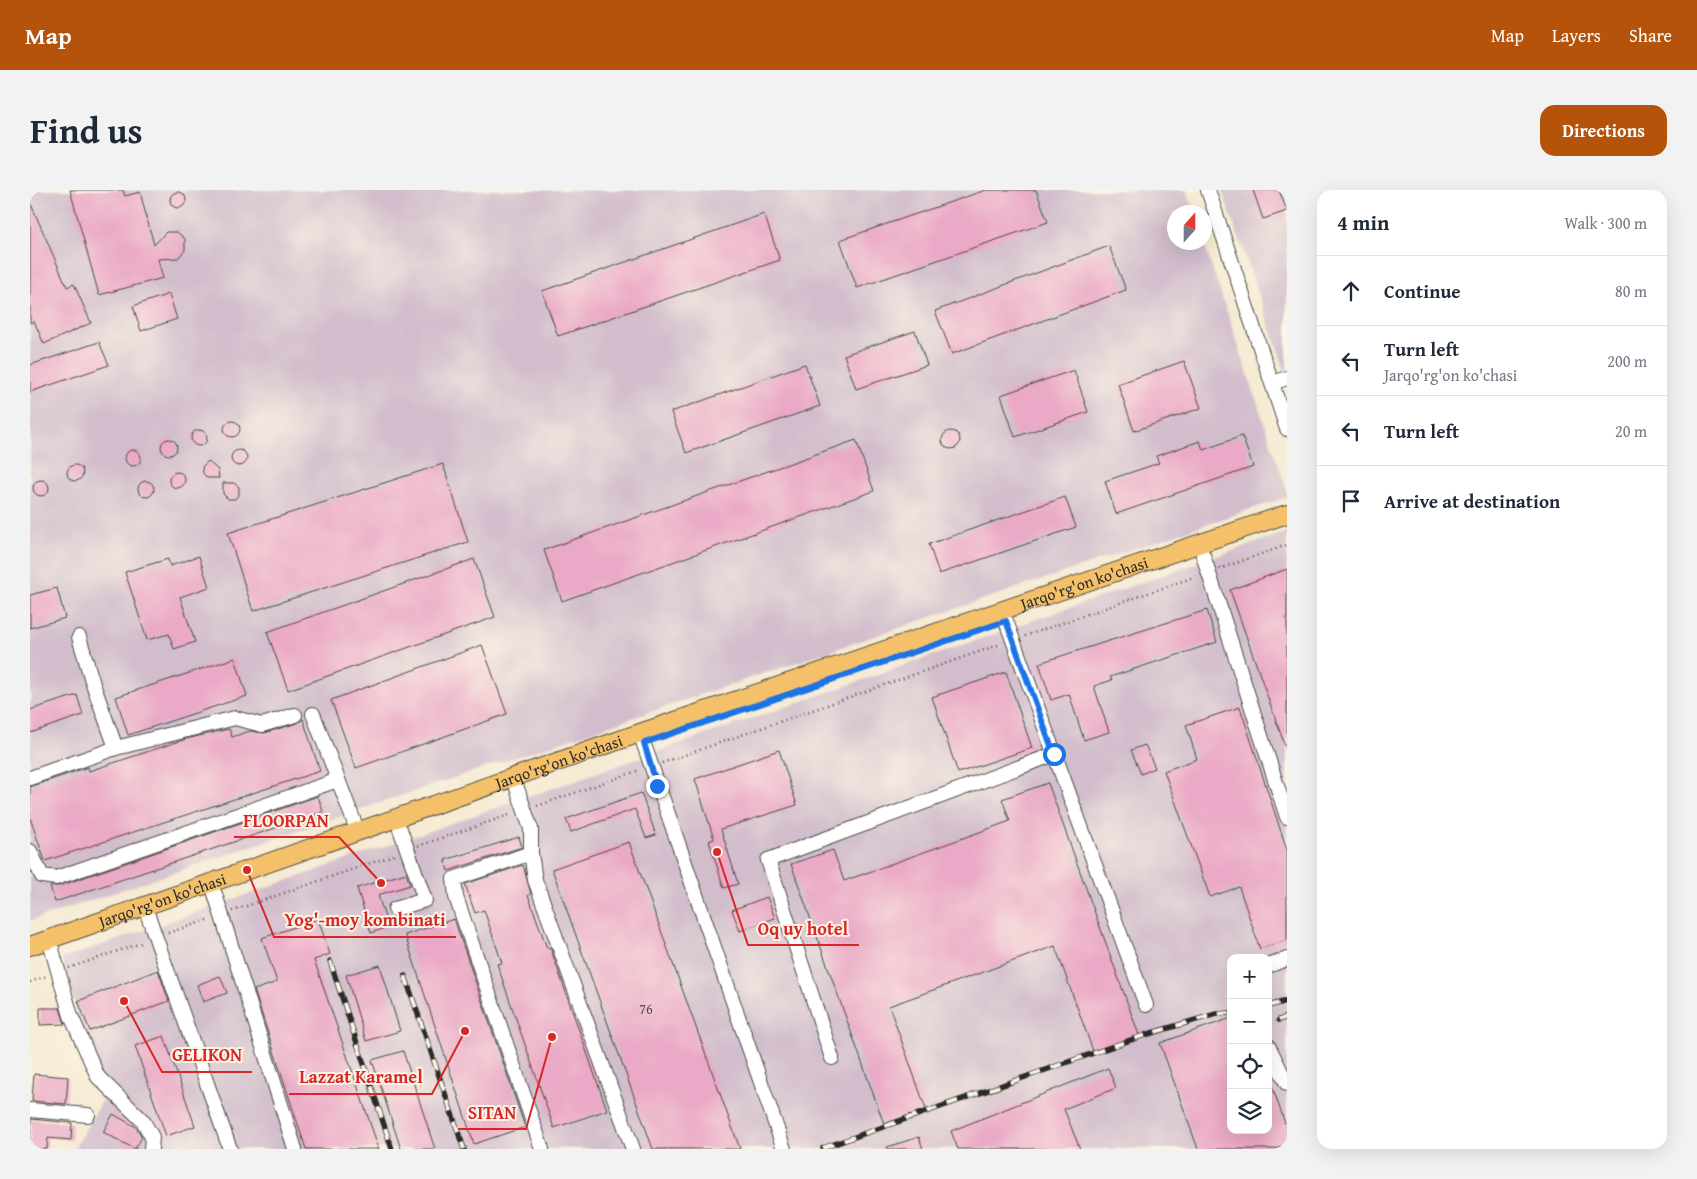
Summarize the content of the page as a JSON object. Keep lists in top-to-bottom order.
{
  "streets": {
    "main road": ["Jarqo'rg'on ko'chasi"]
  },
  "places": [
    "Oq uy hotel",
    "Yog'-moy kombinati",
    "FLOORPAN",
    "GELIKON",
    "Lazzat Karamel",
    "SITAN"
  ],
  "house_numbers": ["76"],
  "north": "top",
  "page": {
    "header": "Map",
    "nav": ["Map", "Layers", "Share"],
    "title": "Find us",
    "buttons": "Directions",
    "heading": ["4 min", "Walk · 300 m"],
    "list": [
      ["Continue", "80 m"],
      ["Turn left", "Jarqo'rg'on ko'chasi", "200 m"],
      ["Turn left", "20 m"],
      "Arrive at destination"
    ],
    "map_buttons": ["+", "−"]
  }
}
